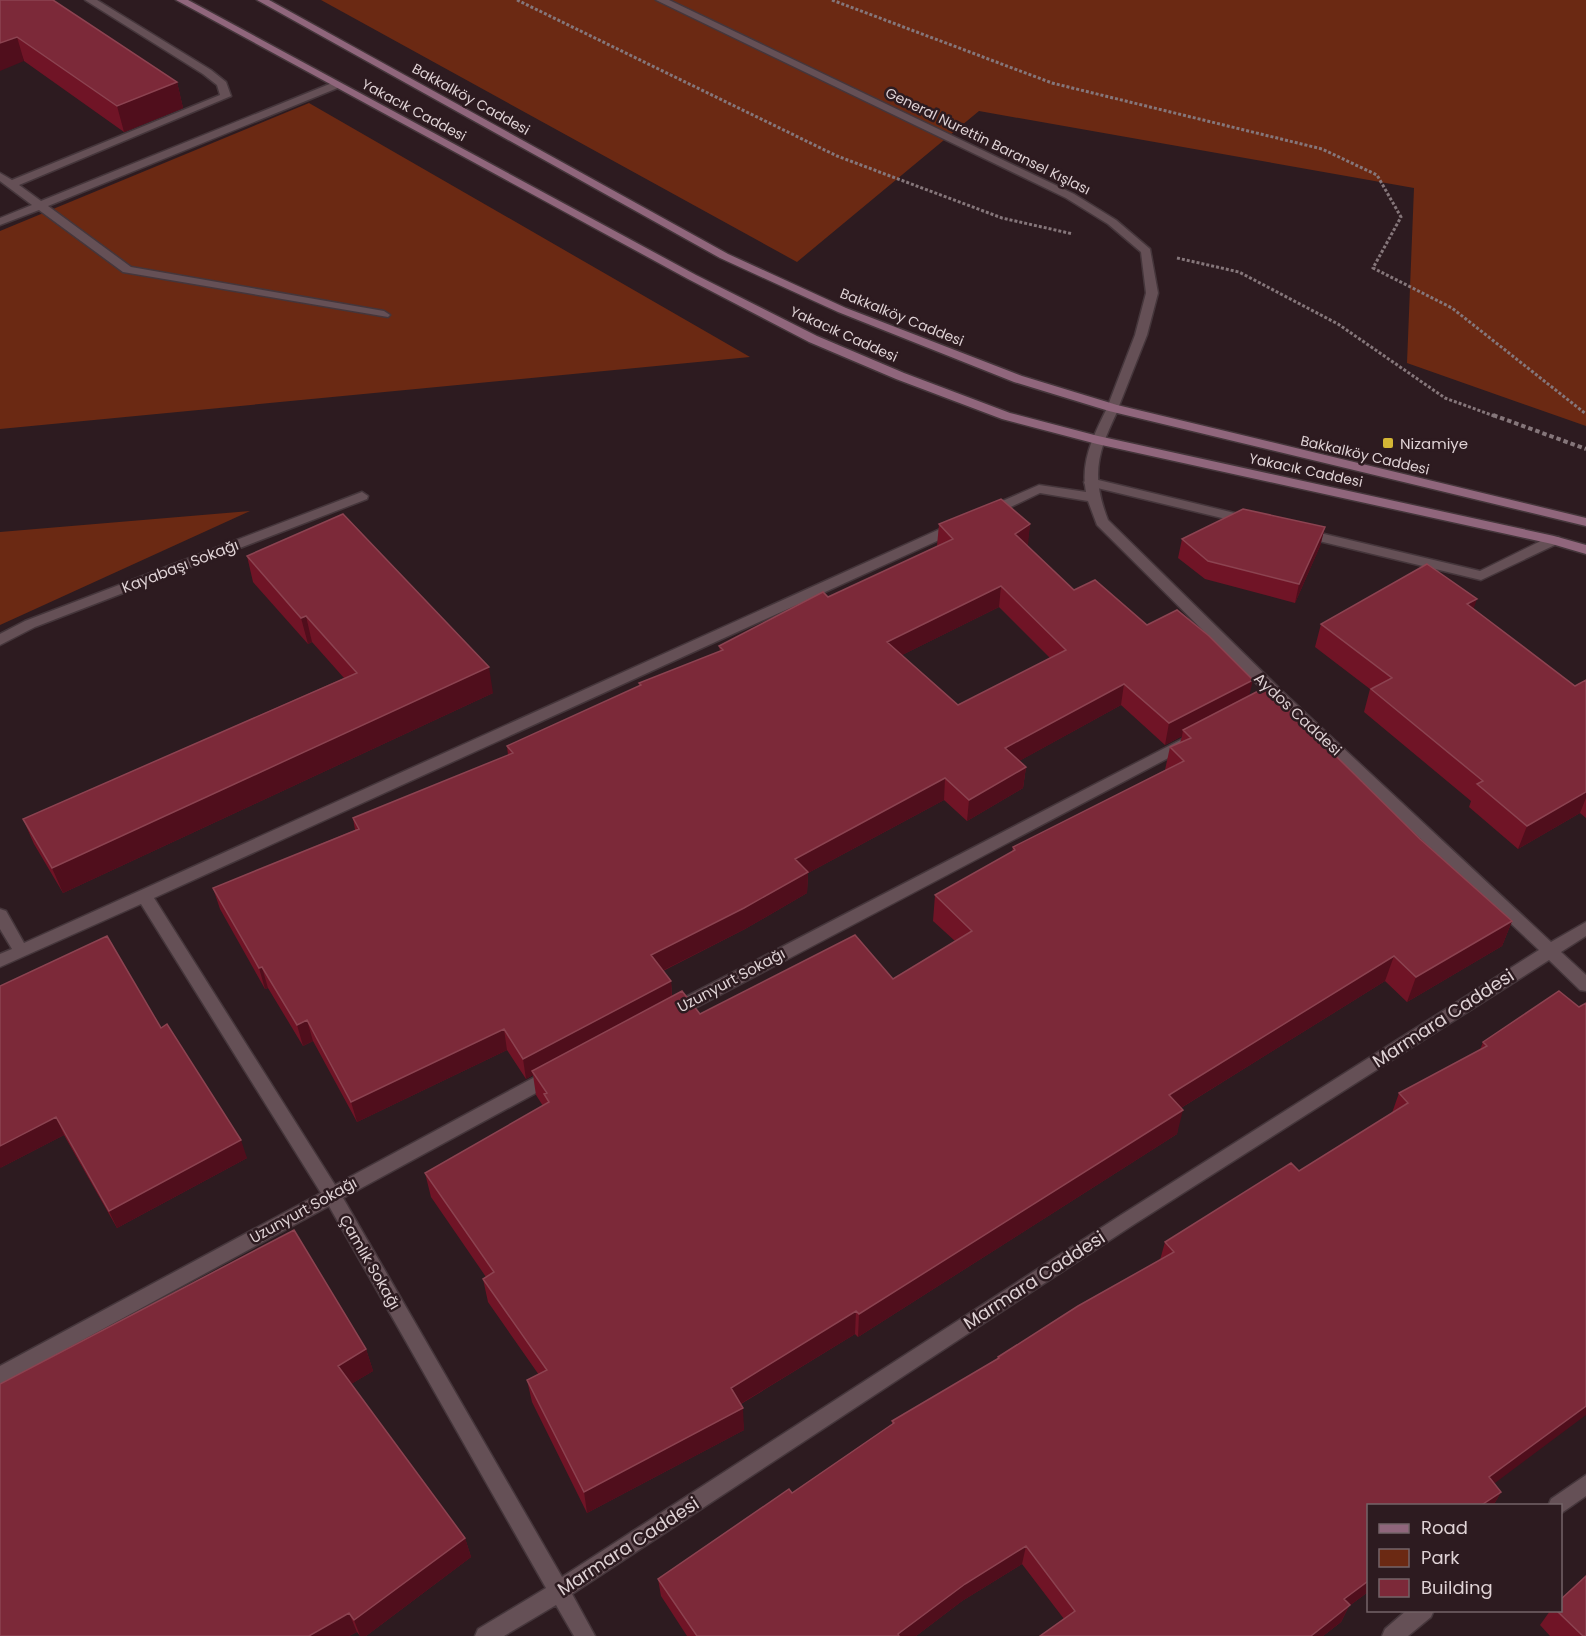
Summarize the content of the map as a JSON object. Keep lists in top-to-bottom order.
{
  "streets": {
    "main road": ["Bakkalköy Caddesi", "Yakacık Caddesi"],
    "street": [
      "General Nurettin Baransel Kışlası",
      "Kayabaşı Sokağı",
      "Aydos Caddesi",
      "Uzunyurt Sokağı",
      "Marmara Caddesi",
      "Çamlık Sokağı"
    ]
  },
  "crossings": [
    ["Aydos Caddesi", "Marmara Caddesi"],
    ["Uzunyurt Sokağı", "Çamlık Sokağı"],
    ["Marmara Caddesi", "Çamlık Sokağı"]
  ],
  "places": {
    "transit": ["Nizamiye"]
  },
  "legend": ["Road", "Park", "Building"]
}
